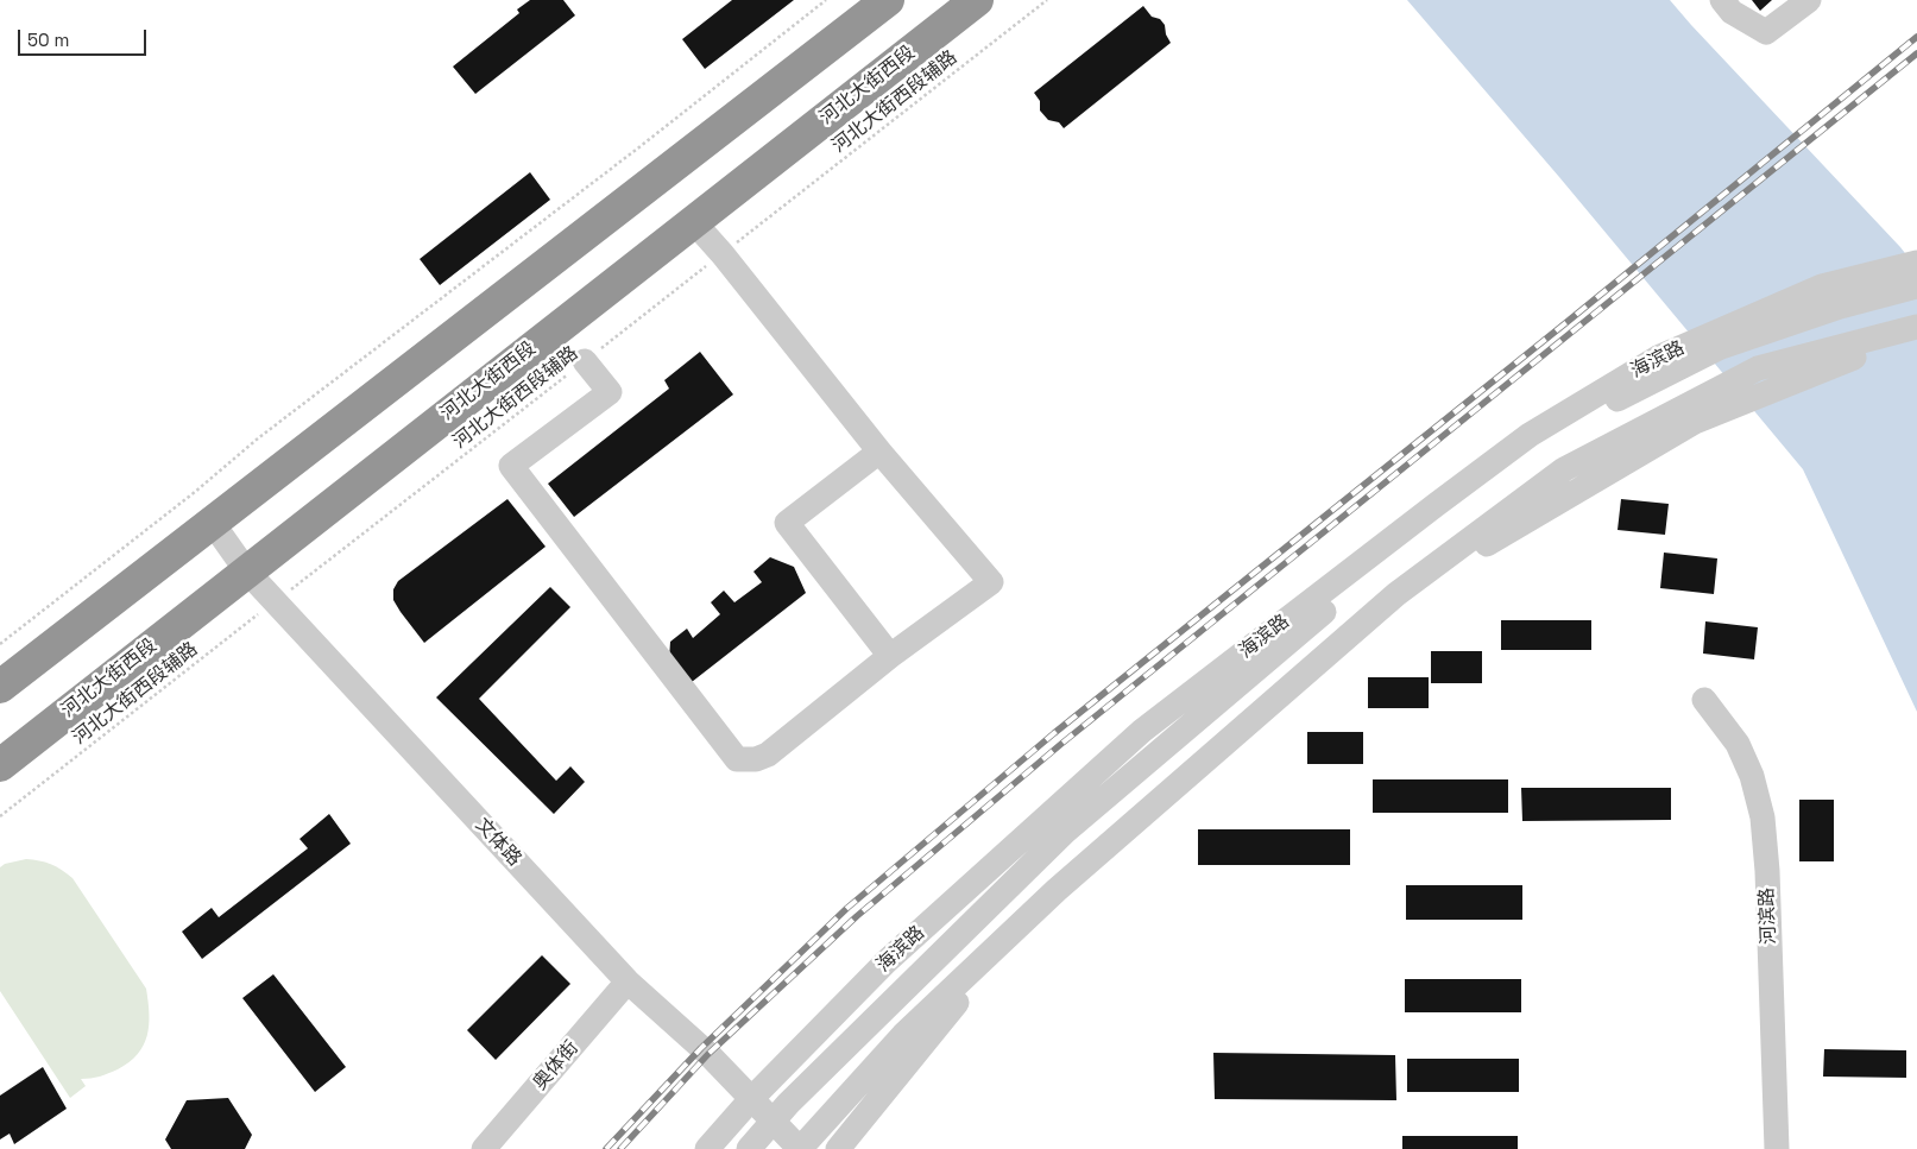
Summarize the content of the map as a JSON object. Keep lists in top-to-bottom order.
{
  "streets": {
    "highway": ["河北大街西段"],
    "street": [
      "海滨路",
      "文体路",
      "河滨路",
      "奥体街"
    ],
    "path": ["河北大街西段辅路"]
  },
  "crossings": [
    ["河北大街西段", "文体路"],
    ["河北大街西段辅路", "文体路"],
    ["海滨路", "文体路"],
    ["文体路", "奥体街"]
  ],
  "scale_bar": "50 m"
}
